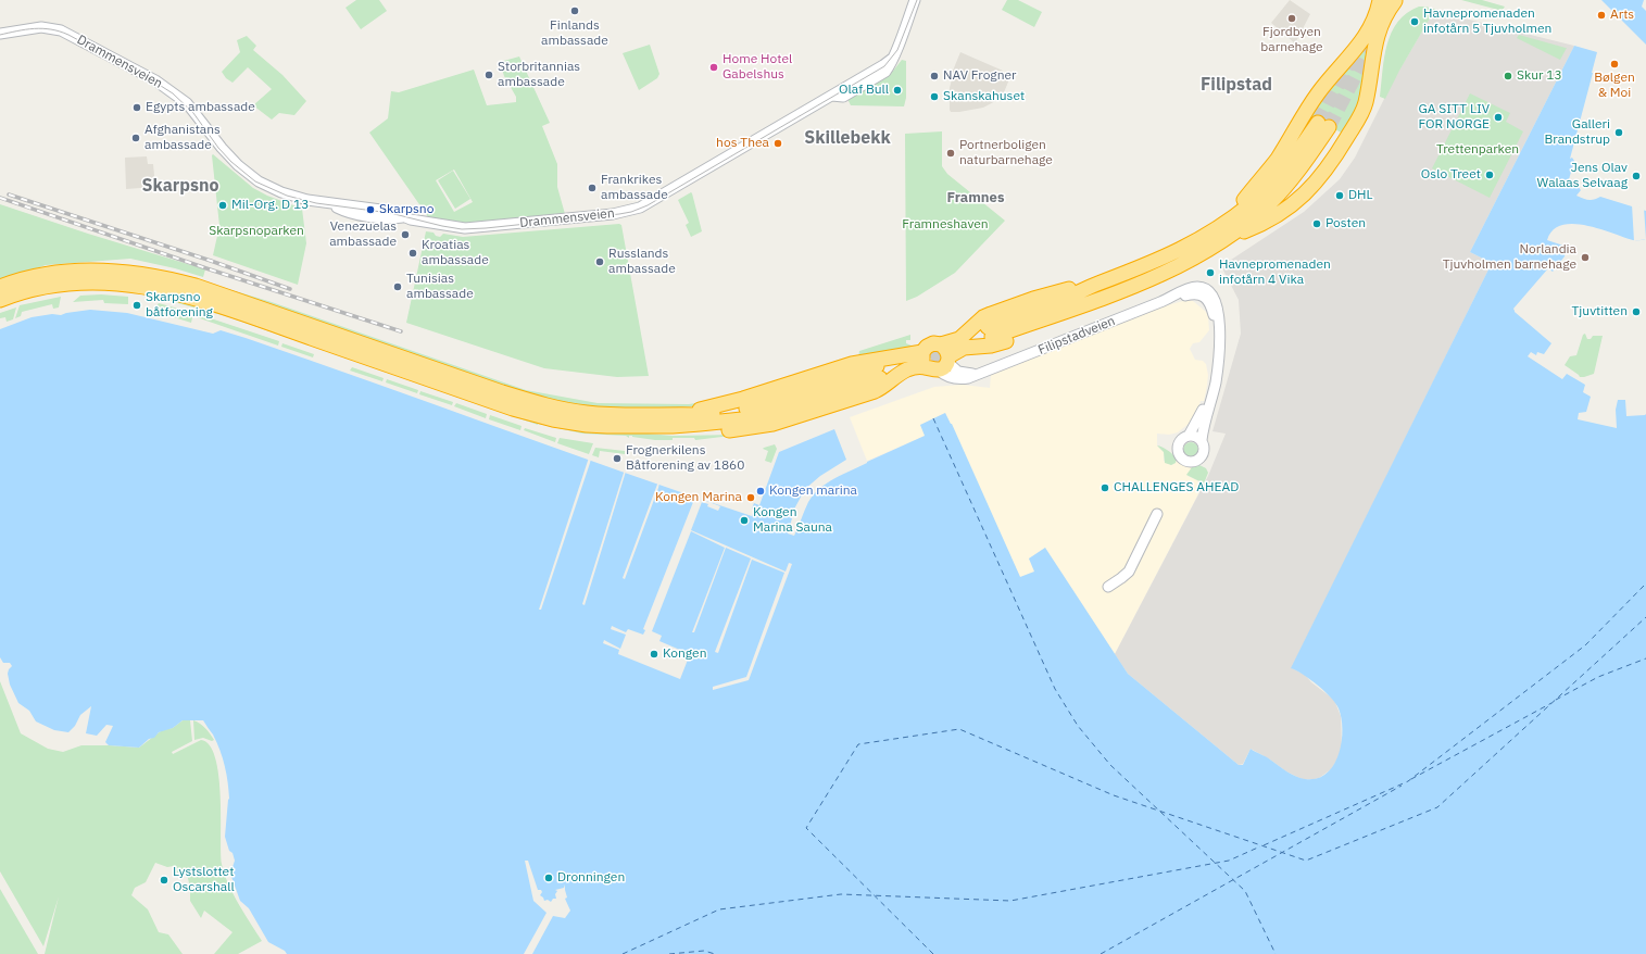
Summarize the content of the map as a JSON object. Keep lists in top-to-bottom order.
{
  "streets": {
    "street": ["Drammensveien", "Filipstadveien"]
  },
  "districts": [
    "Filipstad",
    "Skillebekk",
    "Skarpsno",
    "Framnes"
  ],
  "parks": ["Trettenparken", "Framneshaven", "Skarpsnoparken"],
  "places": [
    "Finlands ambassade",
    "Arts",
    "Fjordbyen barnehage",
    "Havnepromenaden infotårn 5 Tjuvholmen",
    "Bølgen & Moi",
    "Home Hotel Gabelshus",
    "Storbritannias ambassade",
    "NAV Frogner",
    "Skur 13",
    "Olaf Bull",
    "Skanskahuset",
    "Egypts ambassade",
    "GA SITT LIV FOR NORGE",
    "Galleri Brandstrup",
    "Afghanistans ambassade",
    "hos Thea",
    "Portnerboligen naturbarnehage",
    "Oslo Treet",
    "Jens Olav Walaas Selvaag",
    "Frankrikes ambassade",
    "DHL",
    "Mil-Org. D 13",
    "Skarpsno",
    "Posten",
    "Venezuelas ambassade",
    "Kroatias ambassade",
    "Norlandia Tjuvholmen barnehage",
    "Russlands ambassade",
    "Havnepromenaden infotårn 4 Vika",
    "Tunisias ambassade",
    "Skarpsno båtforening",
    "Tjuvtitten",
    "Frognerkilens Båtforening av 1860",
    "CHALLENGES AHEAD",
    "Kongen marina",
    "Kongen Marina",
    "Kongen Marina Sauna",
    "Kongen",
    "Dronningen",
    "Lystslottet Oscarshall"
  ]
}
